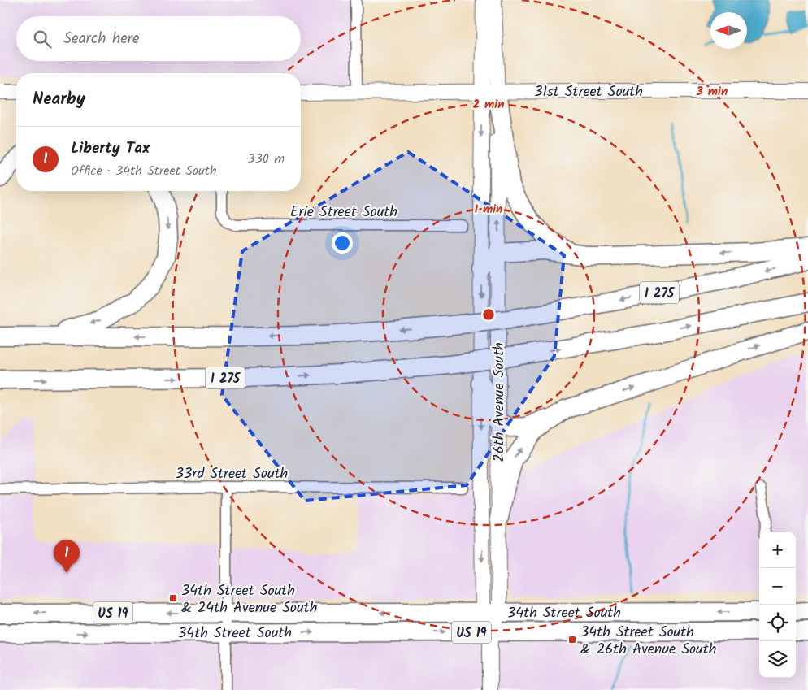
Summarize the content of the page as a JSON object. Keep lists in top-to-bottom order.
{
  "streets": {
    "highway": ["I 275", "34th Street South", "US 19"],
    "main road": ["31st Street South", "26th Avenue South"],
    "street": ["Erie Street South", "33rd Street South"]
  },
  "crossings": [
    ["31st Street South", "26th Avenue South"],
    ["26th Avenue South", "34th Street South"]
  ],
  "places": {
    "transit": ["34th Street South & 24th Avenue South", "34th Street South & 26th Avenue South"]
  },
  "north": "left",
  "page": {
    "search": "Search here",
    "heading": "Nearby",
    "list": [
      {
        "mark": "1",
        "name": "Liberty Tax",
        "note": "Office · 34th Street South",
        "value": "330 m"
      }
    ],
    "map_buttons": ["+", "−"],
    "pins": "1"
  },
  "rings": ["3 min", "2 min", "1 min"]
}
